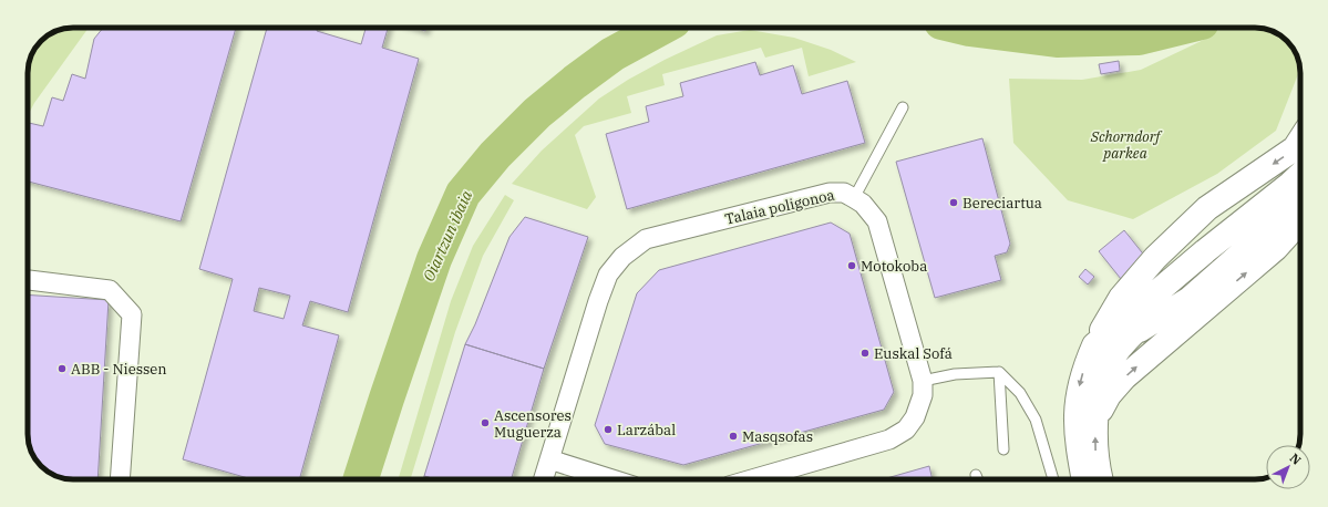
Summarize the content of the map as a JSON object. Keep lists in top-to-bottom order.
{
  "streets": {
    "street": ["Talaia poligonoa"]
  },
  "water": ["Oiartzun ibaia"],
  "parks": ["Schorndorf parkea"],
  "places": [
    "Bereciartua",
    "Motokoba",
    "Euskal Sofá",
    "ABB - Niessen",
    "Ascensores Muguerza",
    "Larzábal",
    "Masqsofas"
  ],
  "north": "top right"
}
